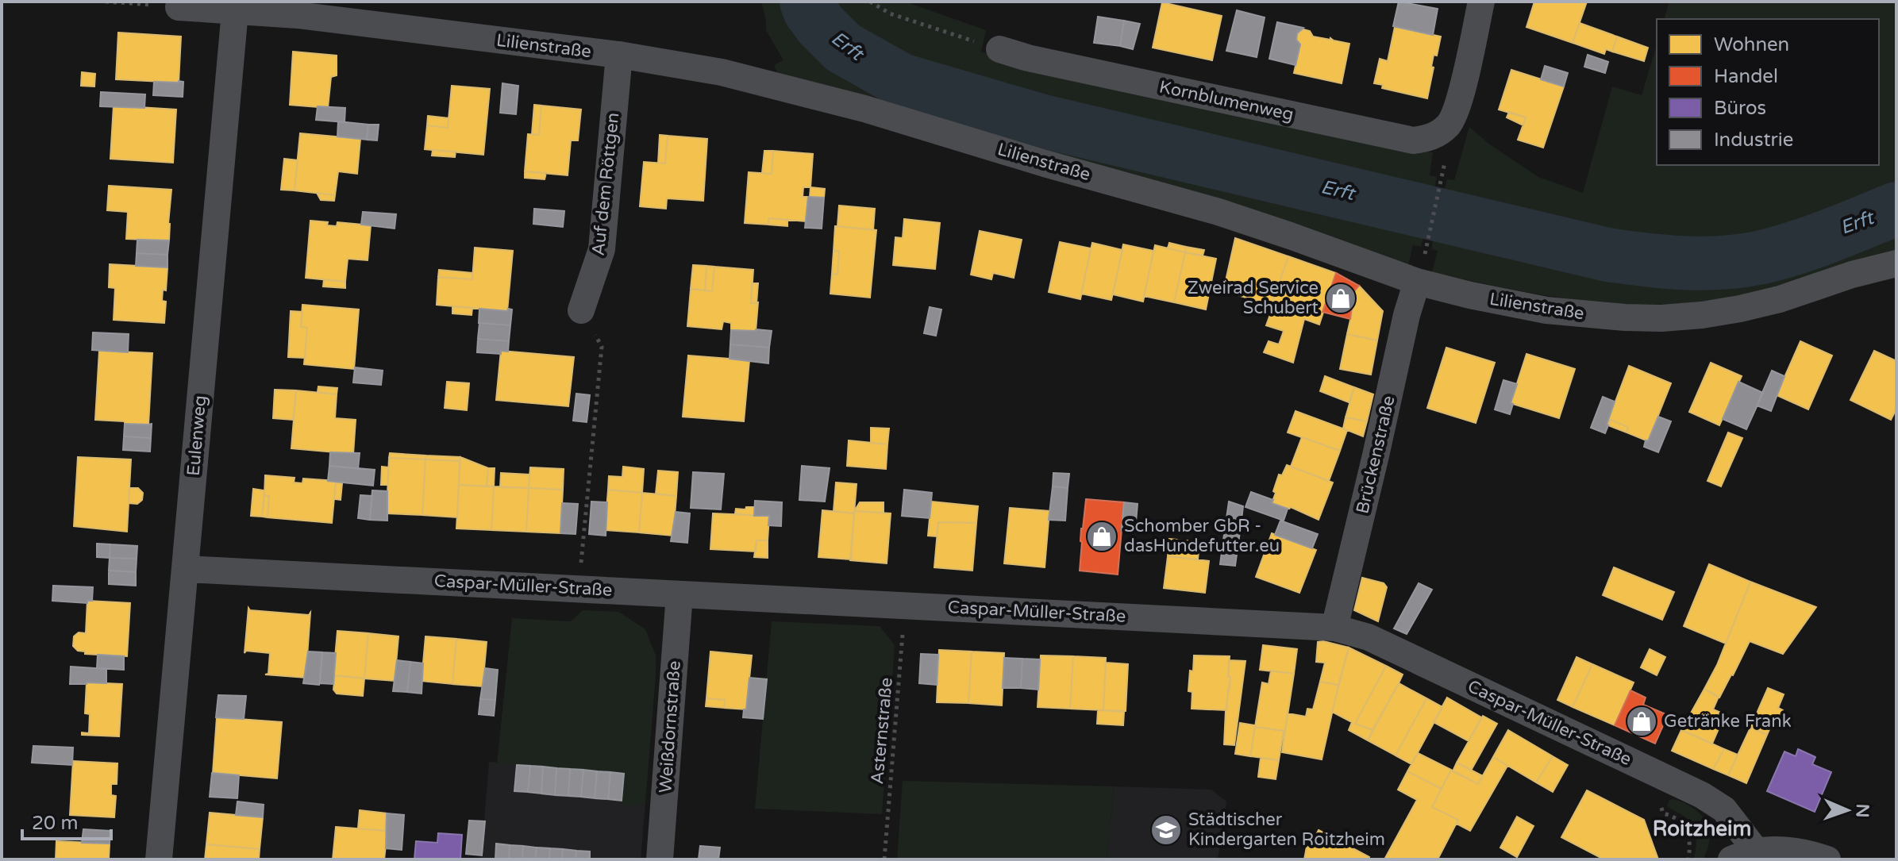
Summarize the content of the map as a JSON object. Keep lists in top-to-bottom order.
{
  "streets": {
    "street": [
      "Lilienstraße",
      "Kornblumenweg",
      "Auf dem Röttgen",
      "Eulenweg",
      "Brückenstraße",
      "Caspar-Müller-Straße",
      "Weißdornstraße"
    ],
    "path": ["Asternstraße"]
  },
  "crossings": [
    ["Lilienstraße", "Auf dem Röttgen"],
    ["Lilienstraße", "Eulenweg"],
    ["Lilienstraße", "Brückenstraße"],
    ["Eulenweg", "Caspar-Müller-Straße"],
    ["Brückenstraße", "Caspar-Müller-Straße"],
    ["Caspar-Müller-Straße", "Weißdornstraße"],
    ["Caspar-Müller-Straße", "Asternstraße"]
  ],
  "districts": ["Roitzheim"],
  "water": ["Erft"],
  "places": {
    "shop": ["Zweirad Service Schubert", "Schomber GbR - dasHundefutter.eu", "Getränke Frank"],
    "school or university": ["Städtischer Kindergarten Roitzheim"]
  },
  "legend": [
    "Wohnen",
    "Handel",
    "Büros",
    "Industrie"
  ],
  "scale_bar": "20 m",
  "north": "right"
}
